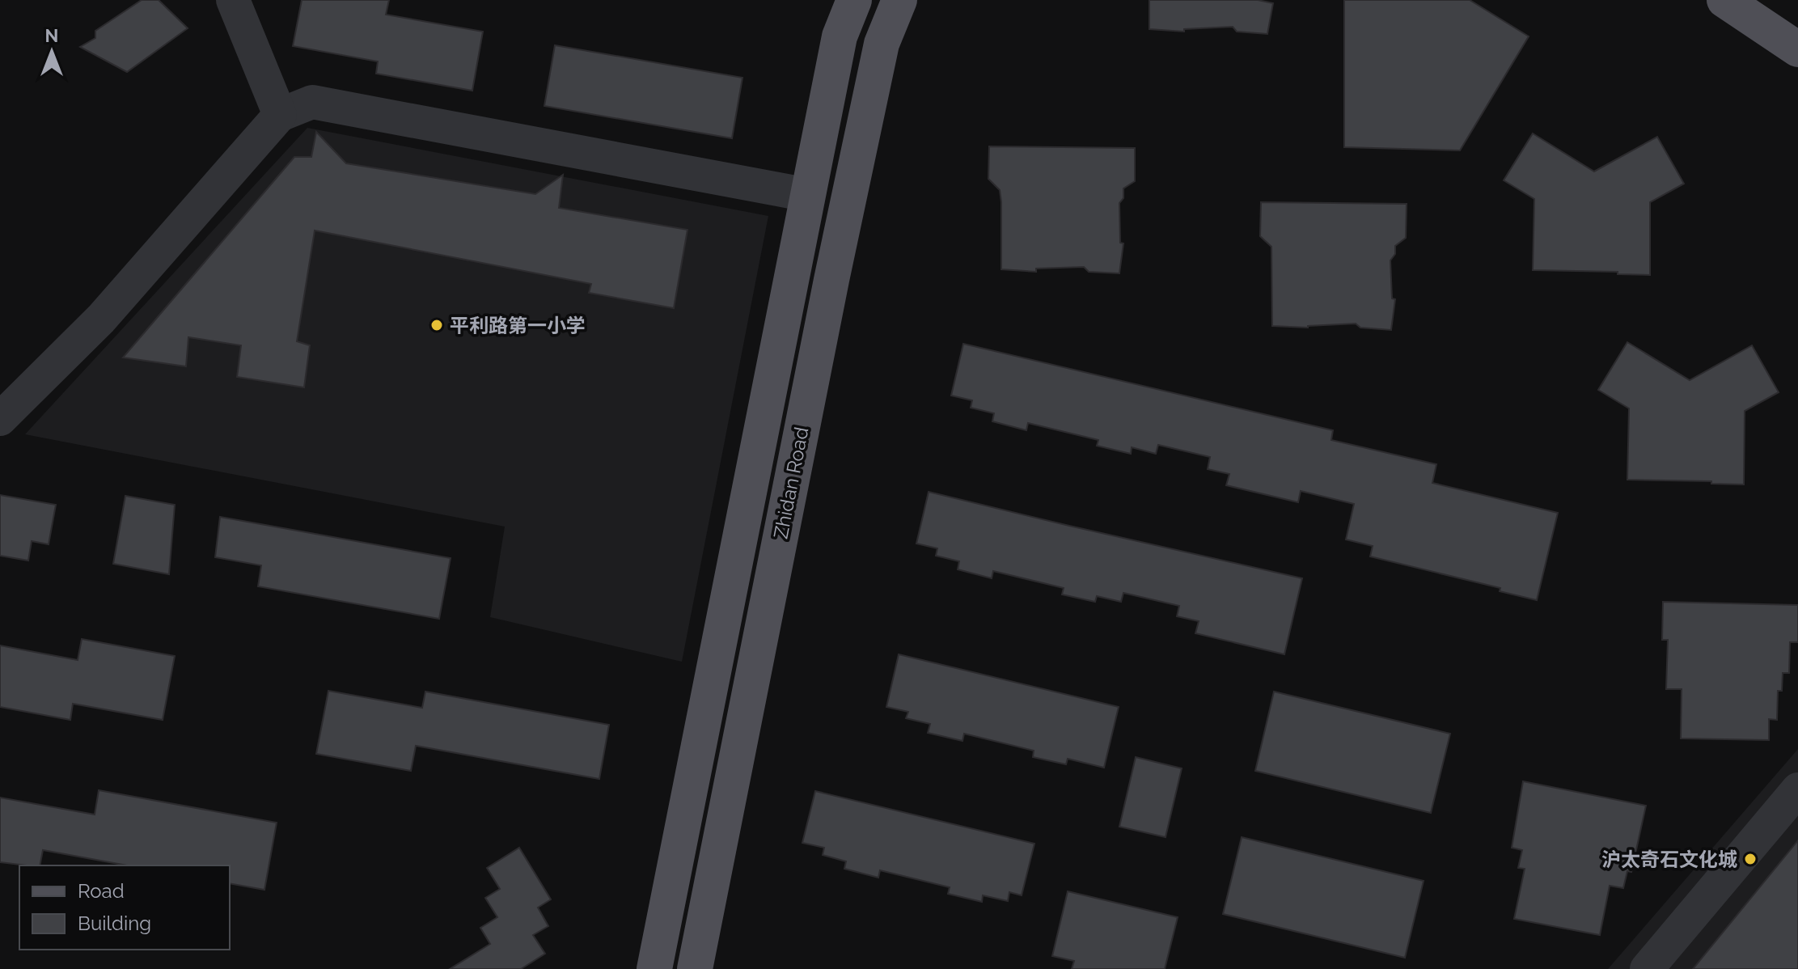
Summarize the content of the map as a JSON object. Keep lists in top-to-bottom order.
{
  "streets": {
    "main road": ["Zhidan Road"]
  },
  "places": ["平利路第一小学", "沪太奇石文化城"],
  "legend": ["Road", "Building"],
  "north": "top"
}
